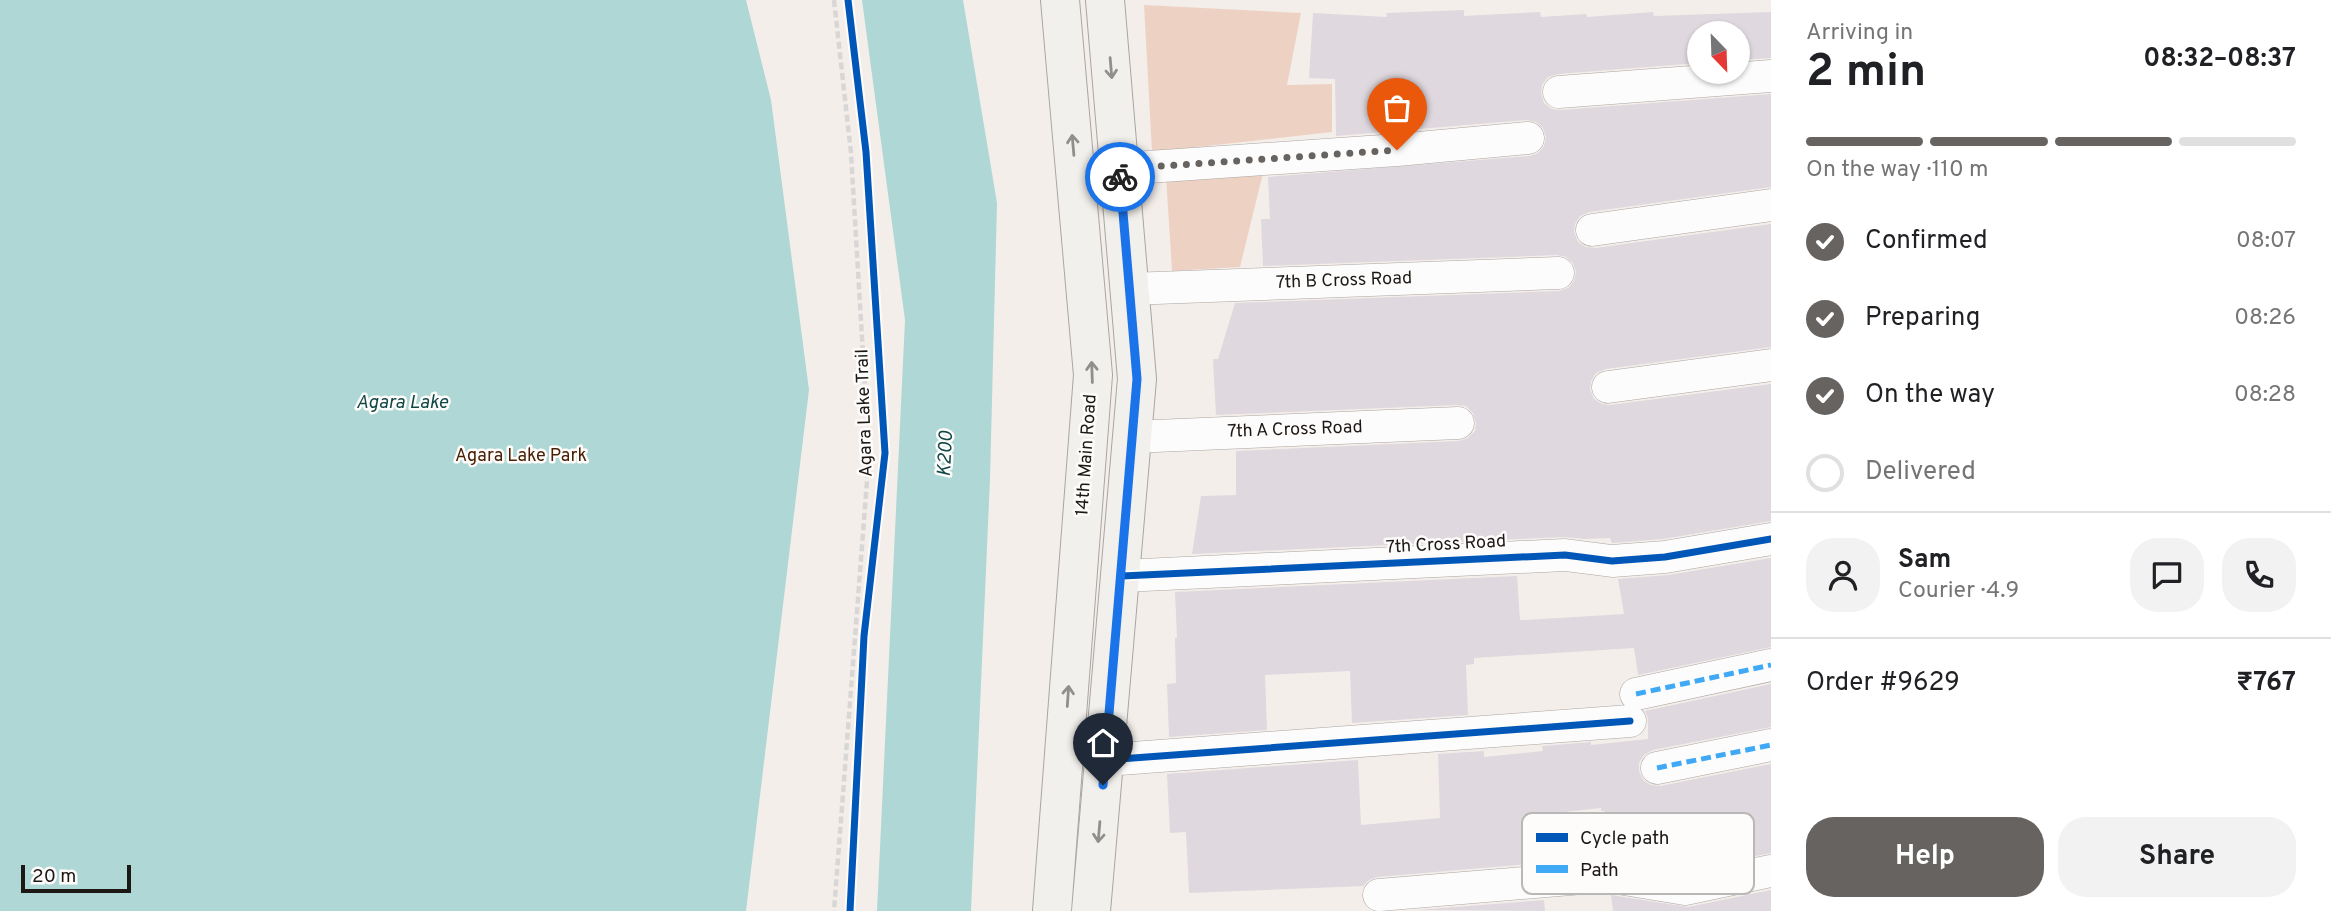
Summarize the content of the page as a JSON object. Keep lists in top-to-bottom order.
{
  "streets": {
    "main road": ["14th Main Road"],
    "street": ["7th B Cross Road", "7th A Cross Road", "7th Cross Road"],
    "cycle path": ["Agara Lake Trail"]
  },
  "water": ["Agara Lake", "K200"],
  "parks": ["Agara Lake Park"],
  "legend": ["Cycle path", "Path"],
  "scale_bar": "20 m",
  "north": "bottom right",
  "page": {
    "heading": ["2 min", "Arriving in", "08:32–08:37"],
    "panel": [
      "Sam",
      "Courier · 4.9",
      "Order #9629",
      "₹767"
    ],
    "bar": "On the way · 110 m",
    "list": [
      ["Confirmed", "08:07"],
      ["Preparing", "08:26"],
      ["On the way", "08:28"],
      "Delivered"
    ],
    "buttons": ["Help", "Share"],
    "scale": "20 m"
  }
}
